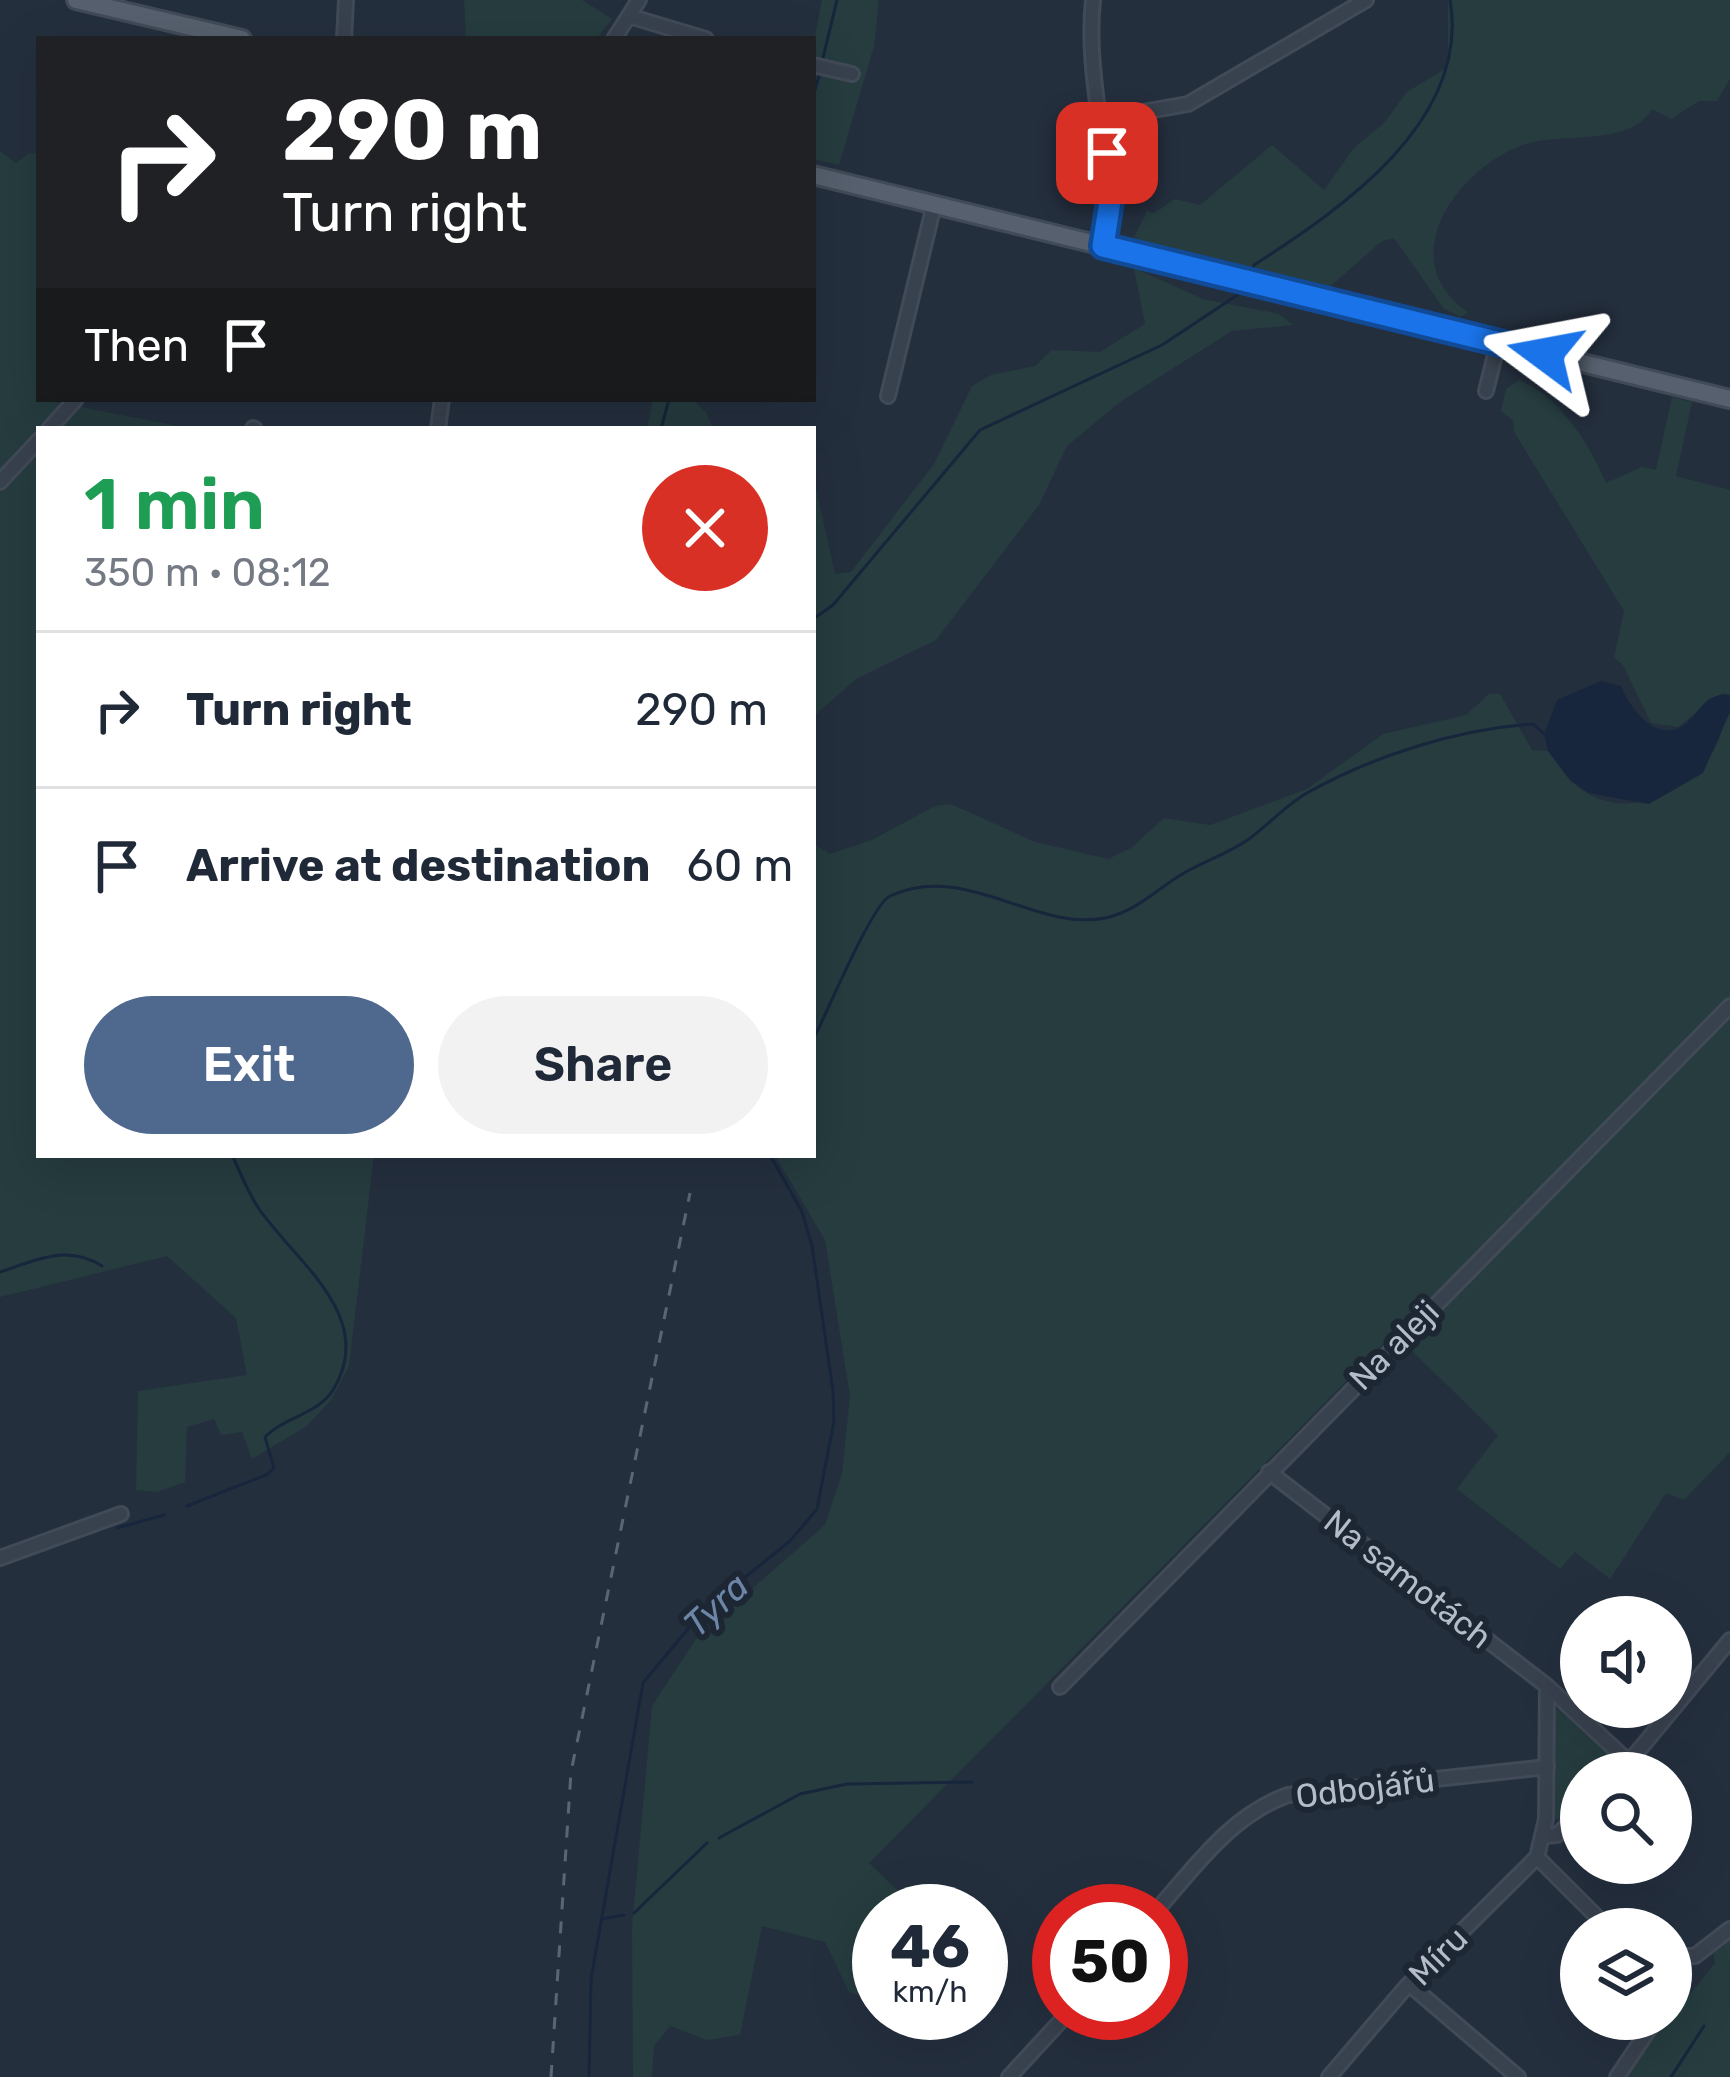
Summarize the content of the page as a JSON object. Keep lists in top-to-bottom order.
{
  "streets": {
    "street": [
      "Na aleji",
      "Na samotách",
      "Odbojářů",
      "Míru"
    ]
  },
  "crossings": [
    ["Na aleji", "Na samotách"]
  ],
  "water": ["Tyra"],
  "page": {
    "turn": ["290 m", "Turn right"],
    "then": "Then",
    "heading": ["1 min", "350 m · 08:12"],
    "list": [
      {
        "name": "Turn right",
        "value": "290 m"
      },
      {
        "name": "Arrive at destination",
        "value": "60 m"
      }
    ],
    "buttons": ["Exit", "Share"],
    "speed": "46 km/h",
    "limit": "50"
  }
}
